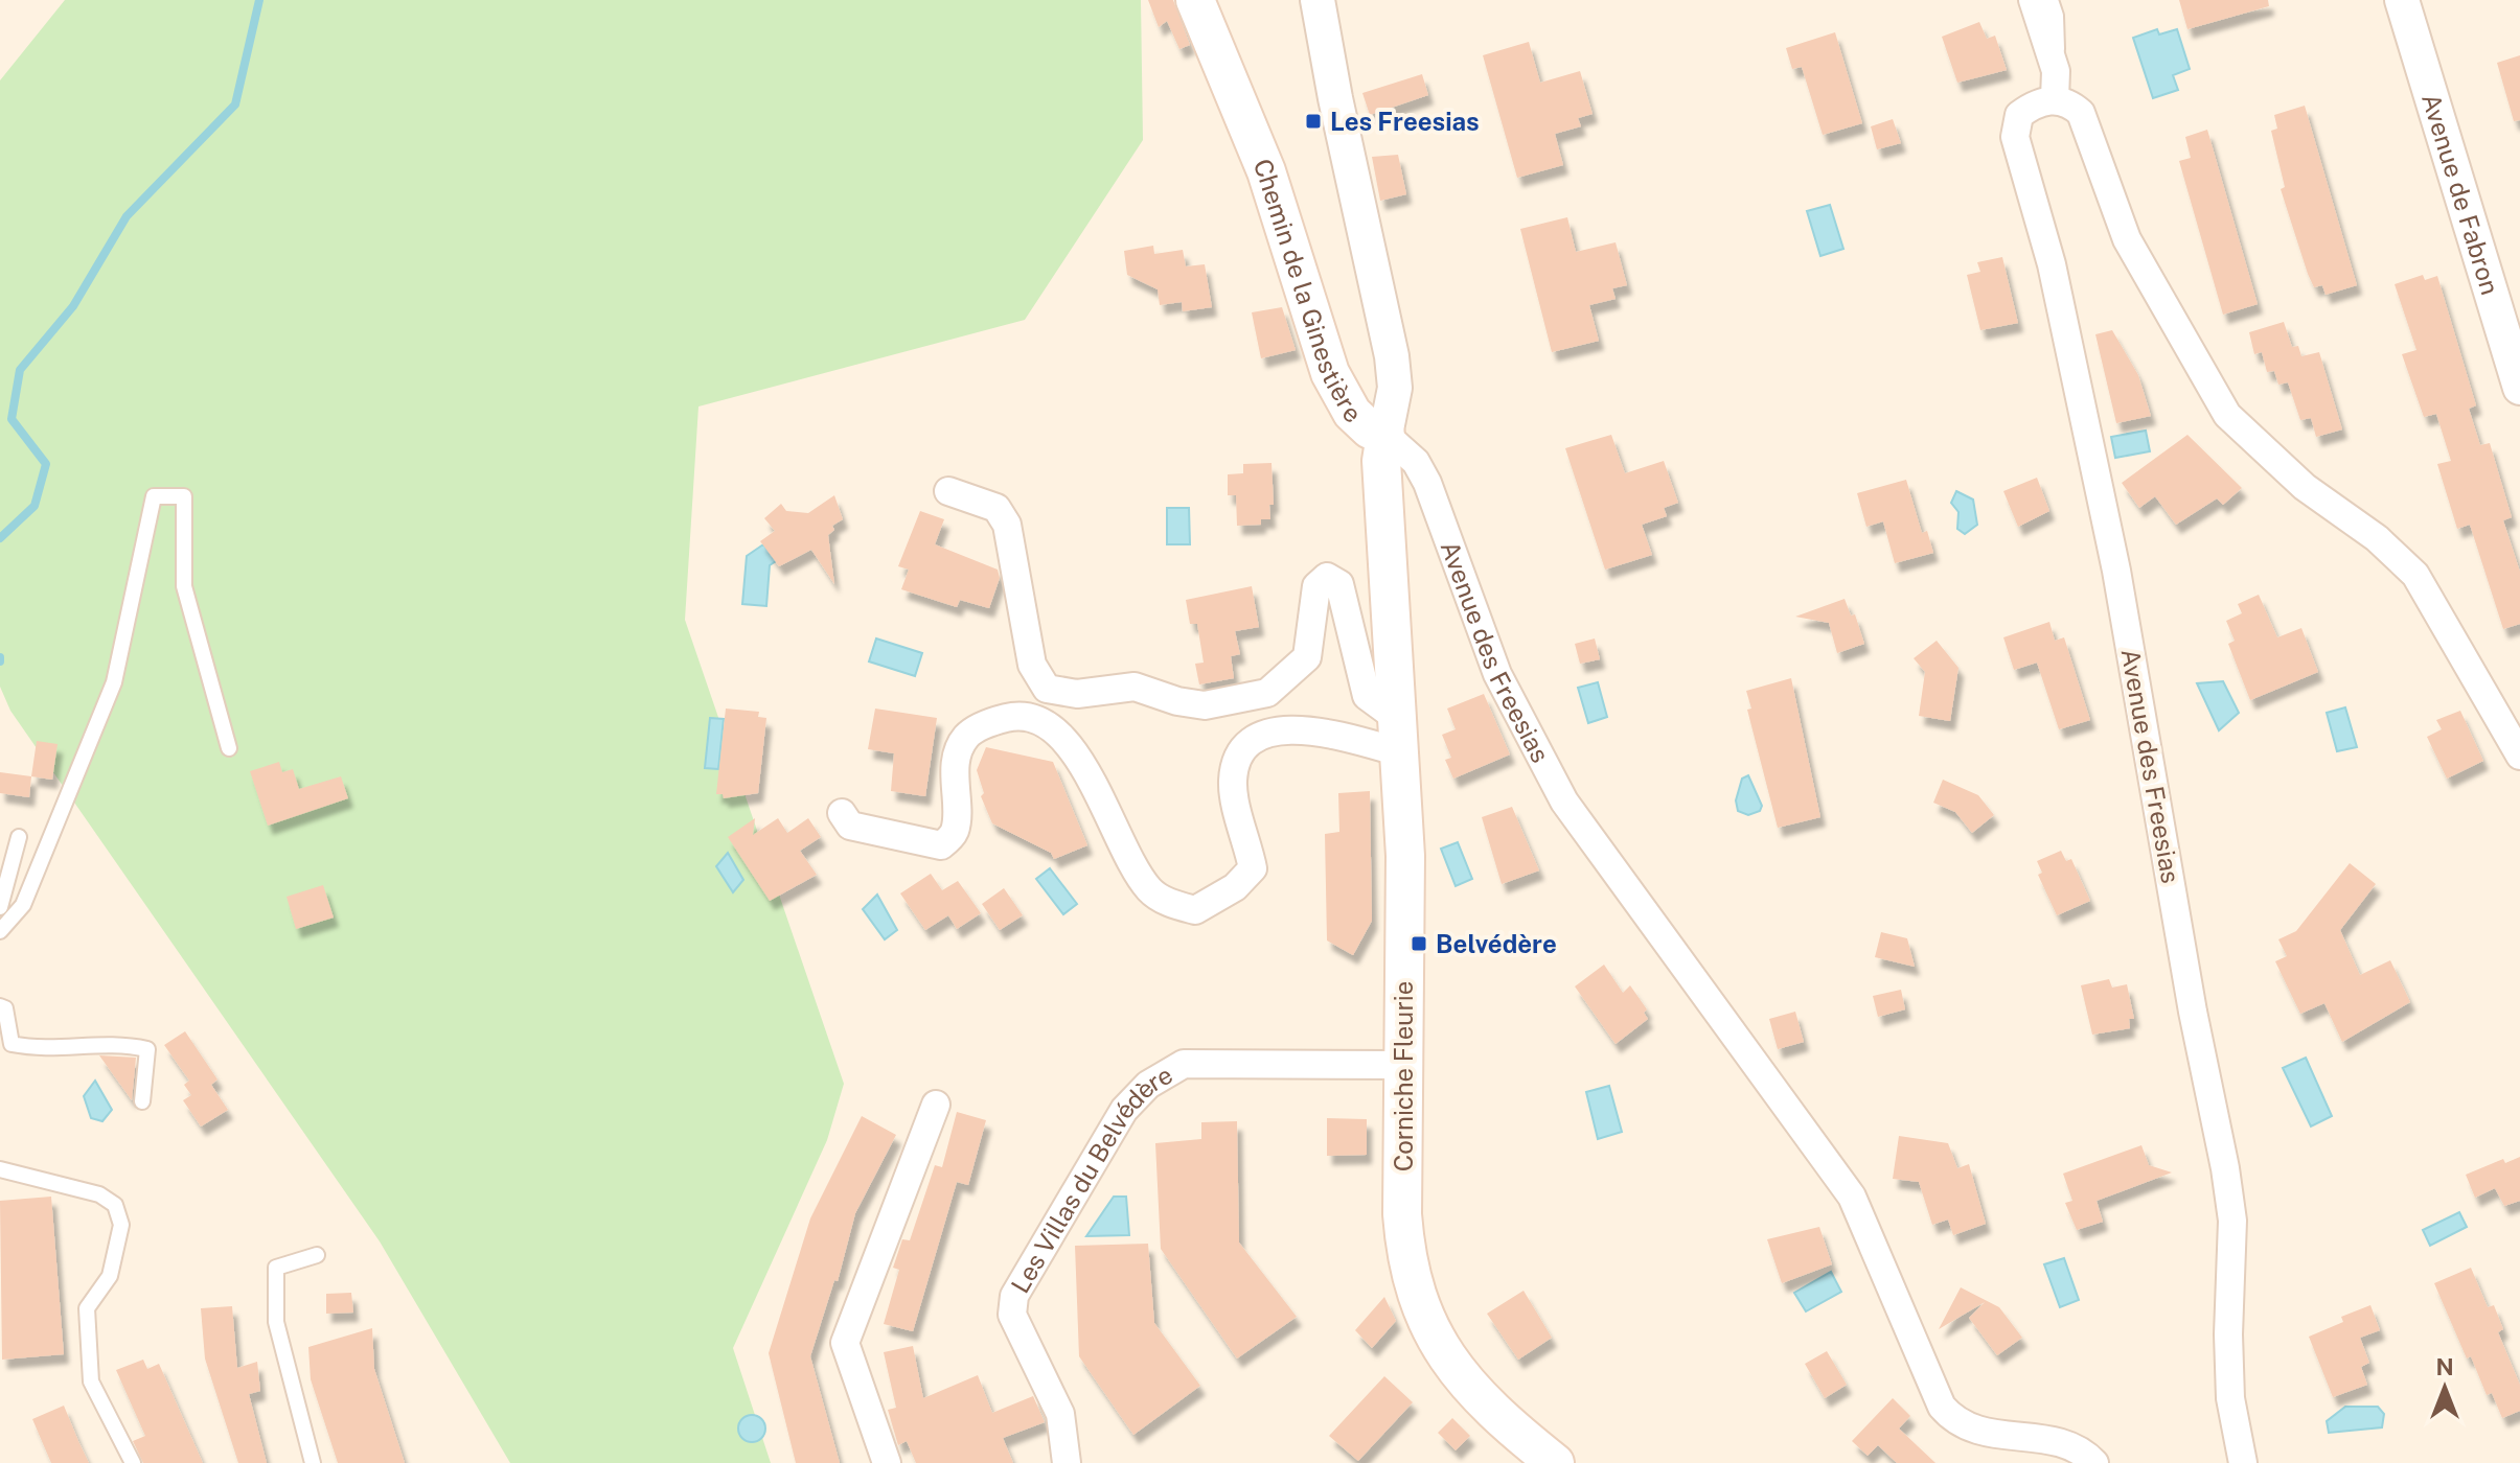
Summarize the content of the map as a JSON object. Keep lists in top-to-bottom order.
{
  "streets": {
    "main road": ["Chemin de la Ginestière", "Corniche Fleurie"],
    "street": ["Avenue de Fabron", "Avenue des Freesias", "Les Villas du Belvédère"]
  },
  "crossings": [
    ["Chemin de la Ginestière", "Avenue des Freesias"],
    ["Chemin de la Ginestière", "Corniche Fleurie"],
    ["Avenue des Freesias", "Corniche Fleurie"],
    ["Corniche Fleurie", "Les Villas du Belvédère"]
  ],
  "places": {
    "transit": ["Les Freesias", "Belvédère"]
  },
  "north": "top"
}
